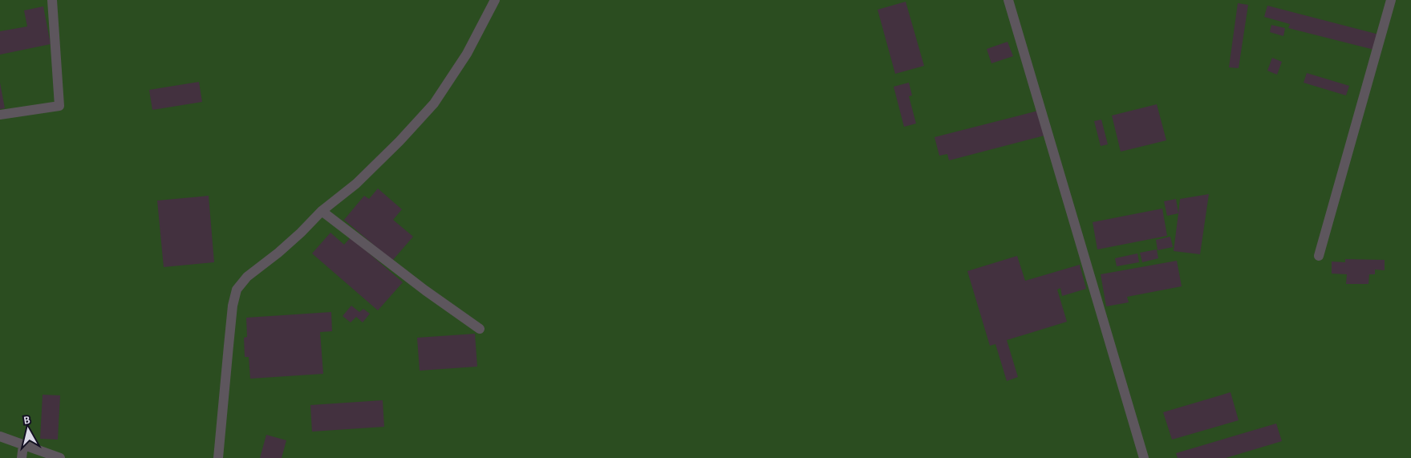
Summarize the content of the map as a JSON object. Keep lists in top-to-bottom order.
{
  "north": "top"
}
